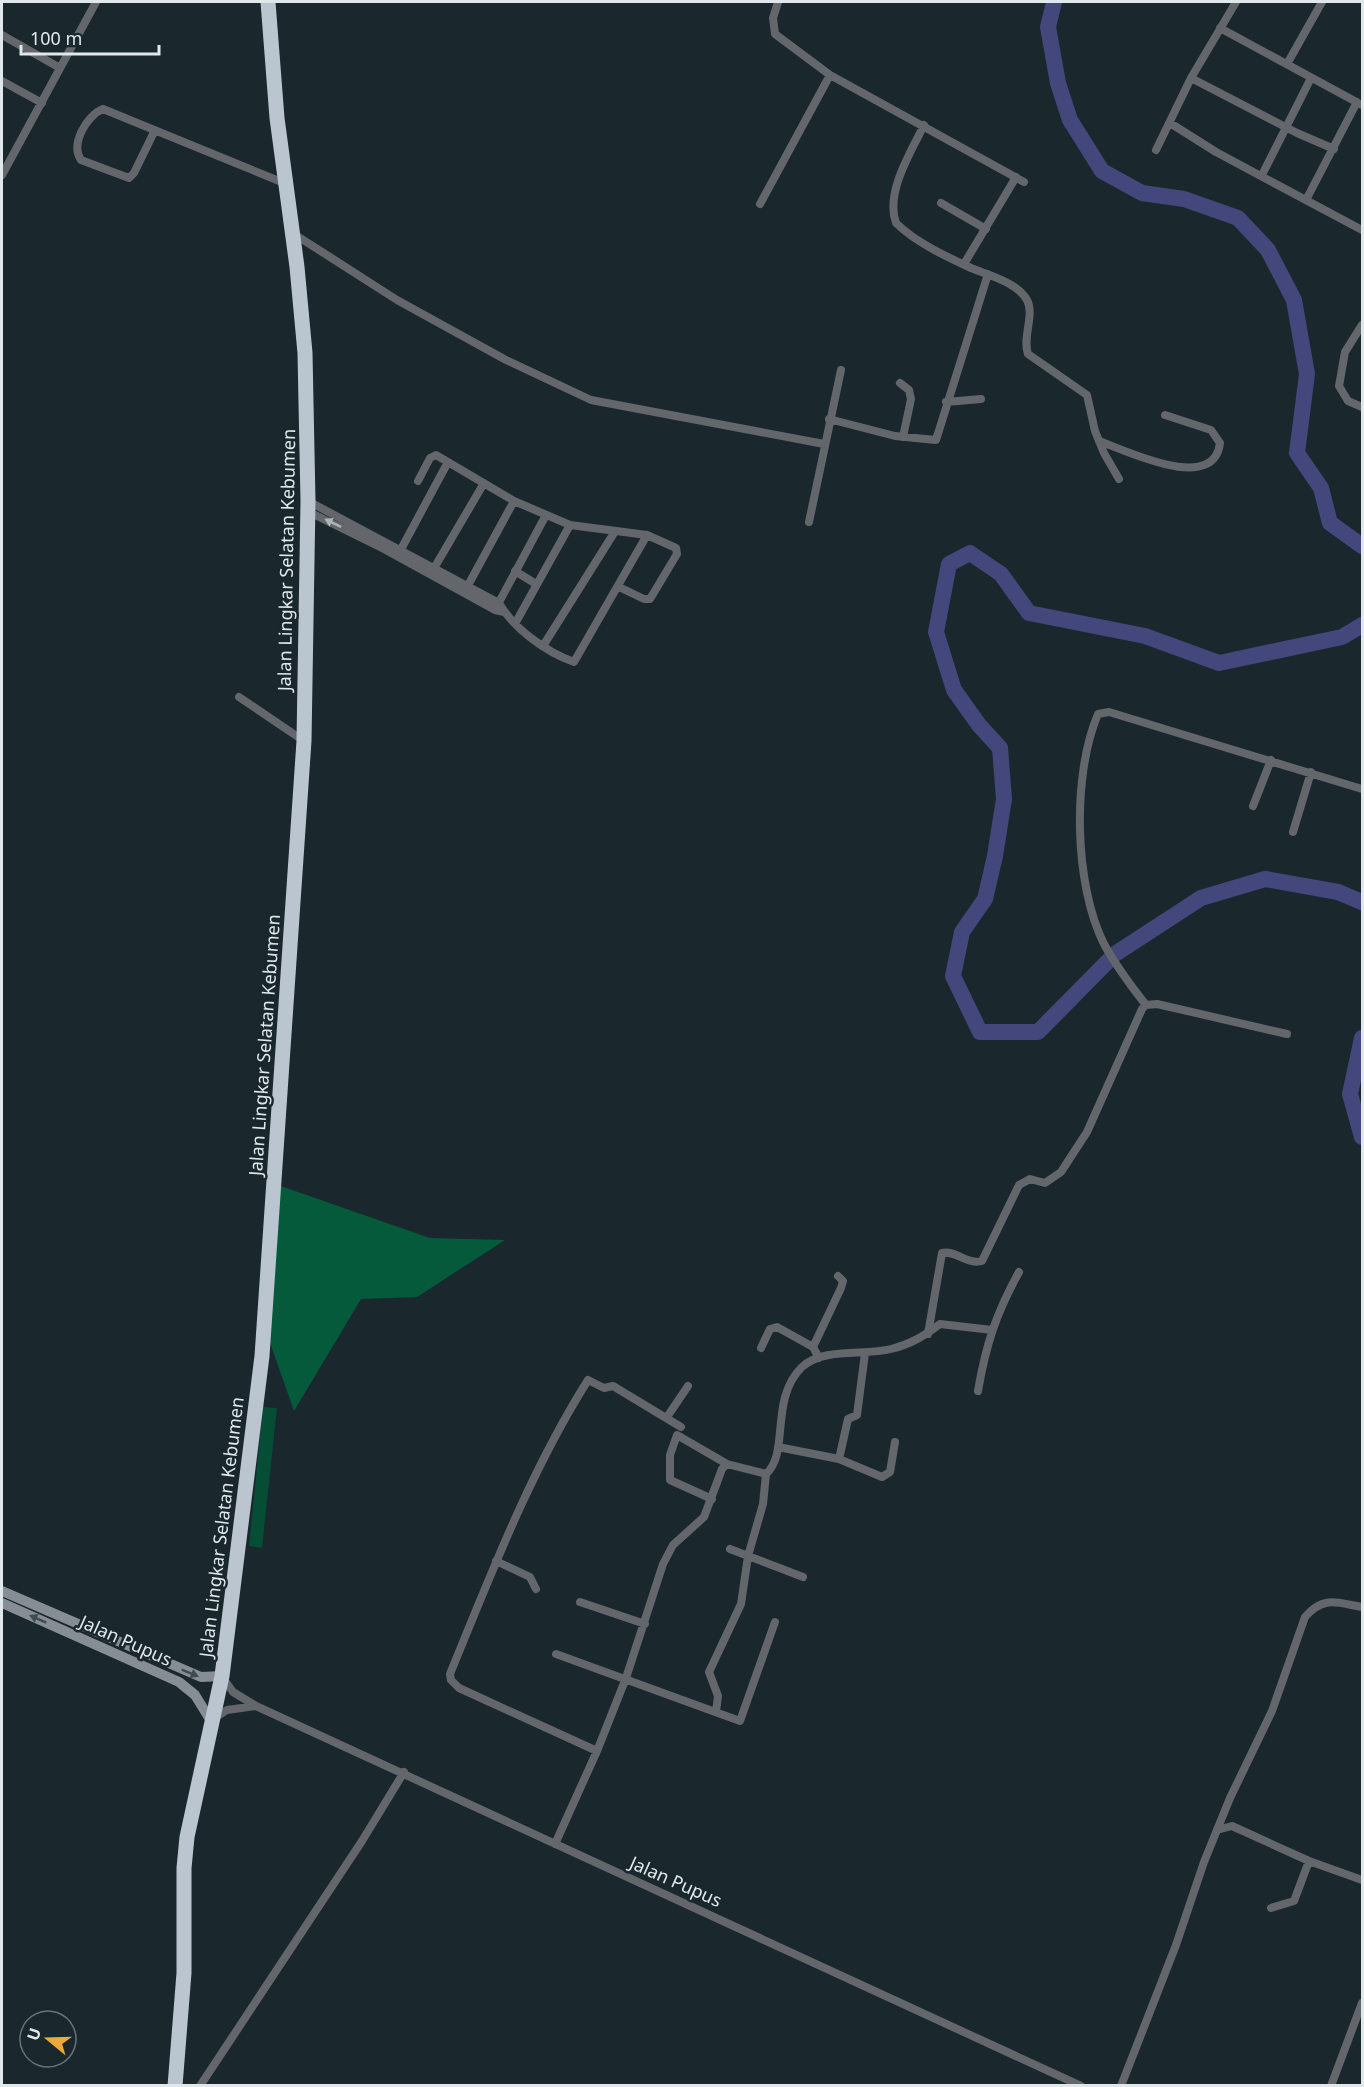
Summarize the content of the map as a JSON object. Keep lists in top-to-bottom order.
{
  "streets": {
    "highway": ["Jalan Lingkar Selatan Kebumen"],
    "street": ["Jalan Pupus"]
  },
  "crossings": [
    ["Jalan Lingkar Selatan Kebumen", "Jalan Pupus"]
  ],
  "scale_bar": "100 m",
  "north": "left"
}
